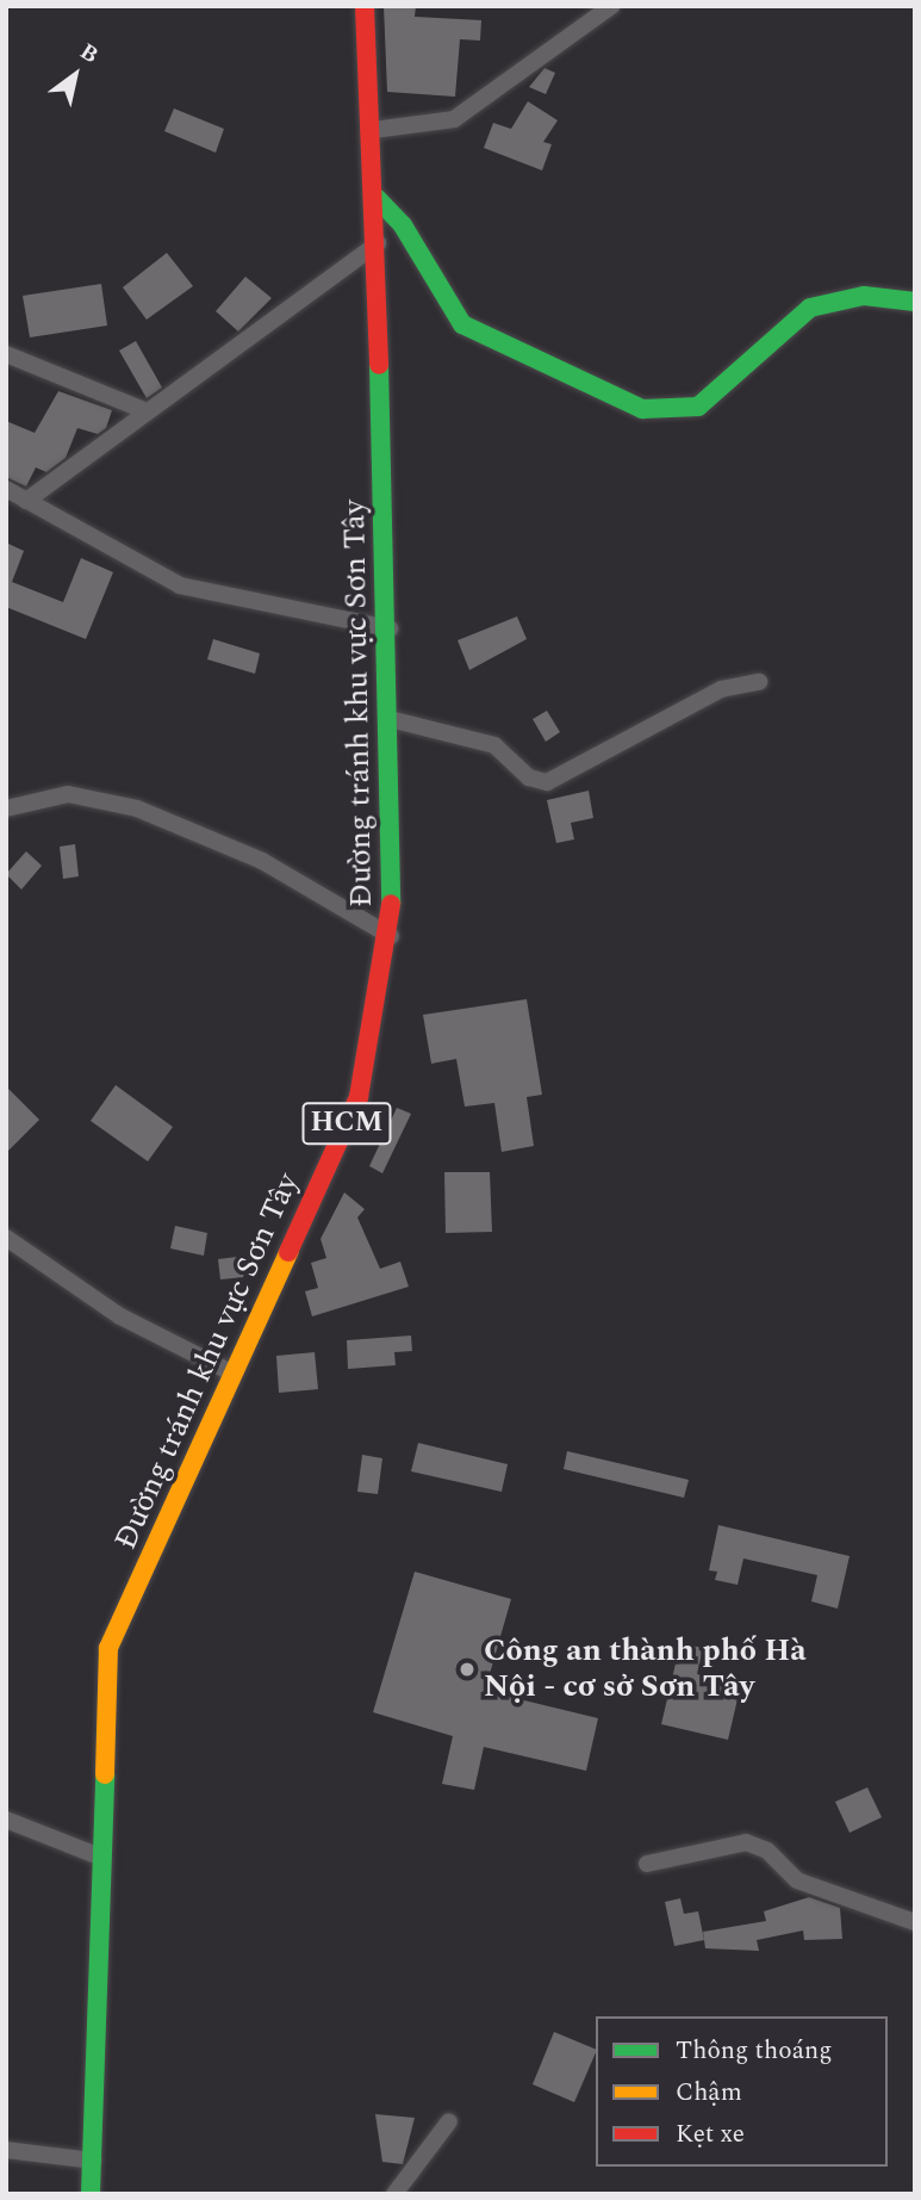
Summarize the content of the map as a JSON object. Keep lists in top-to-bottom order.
{
  "streets": {
    "main road": ["Đường tránh khu vực Sơn Tây", "HCM"]
  },
  "places": ["Công an thành phố Hà Nội - cơ sở Sơn Tây"],
  "legend": ["Thông thoáng", "Chậm", "Kẹt xe"],
  "north": "top right"
}
